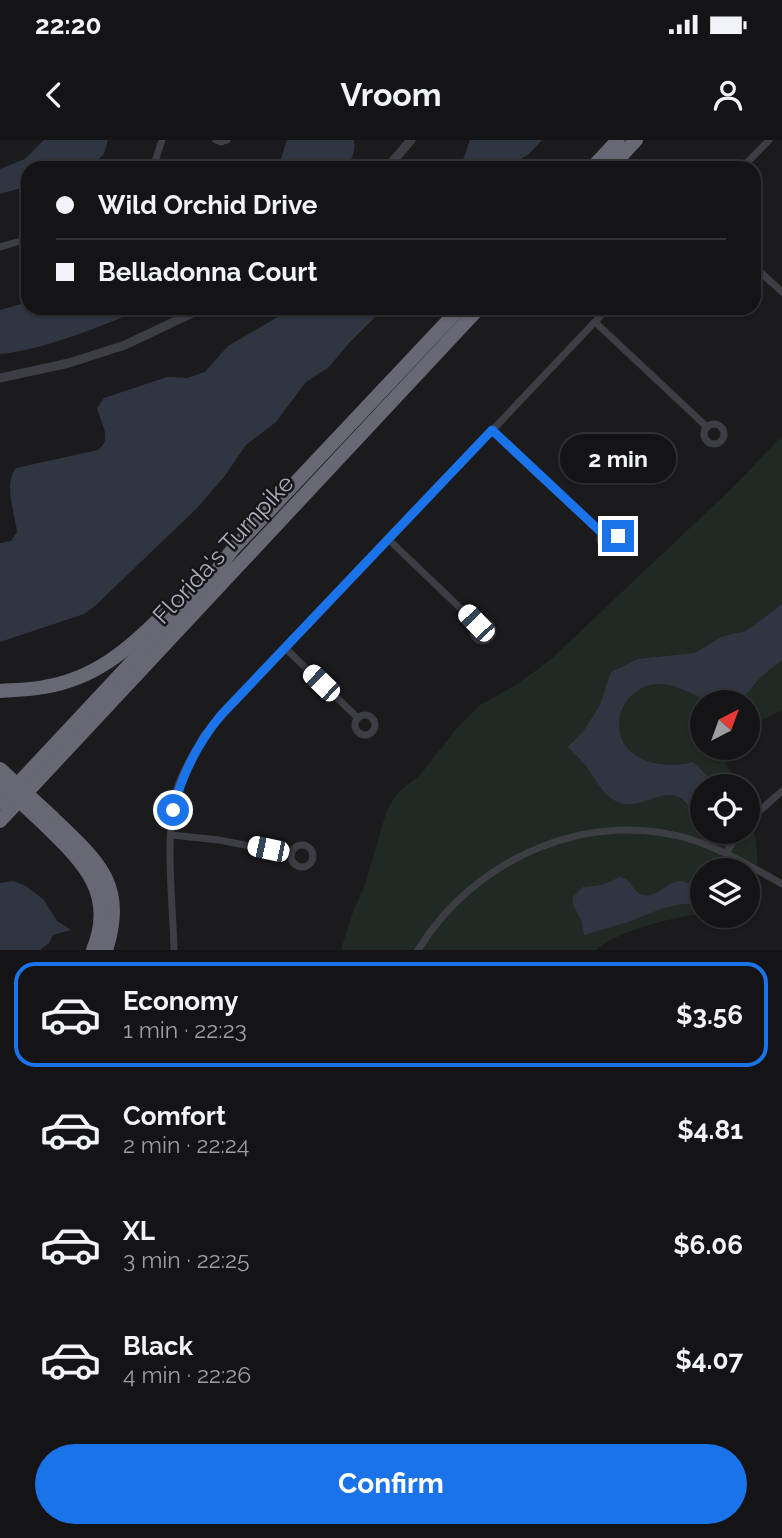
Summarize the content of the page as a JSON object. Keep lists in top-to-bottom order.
{
  "streets": {
    "highway": ["Florida's Turnpike"]
  },
  "north": "top right",
  "page": {
    "status": "22:20",
    "header": "Vroom",
    "banner": ["Wild Orchid Drive", "Belladonna Court"],
    "bubble": "2 min",
    "list": [
      {
        "name": "Economy",
        "note": "1 min · 22:23",
        "value": "$3.56"
      },
      {
        "name": "Comfort",
        "note": "2 min · 22:24",
        "value": "$4.81"
      },
      {
        "name": "XL",
        "note": "3 min · 22:25",
        "value": "$6.06"
      },
      {
        "name": "Black",
        "note": "4 min · 22:26",
        "value": "$4.07"
      }
    ],
    "buttons": "Confirm"
  }
}
